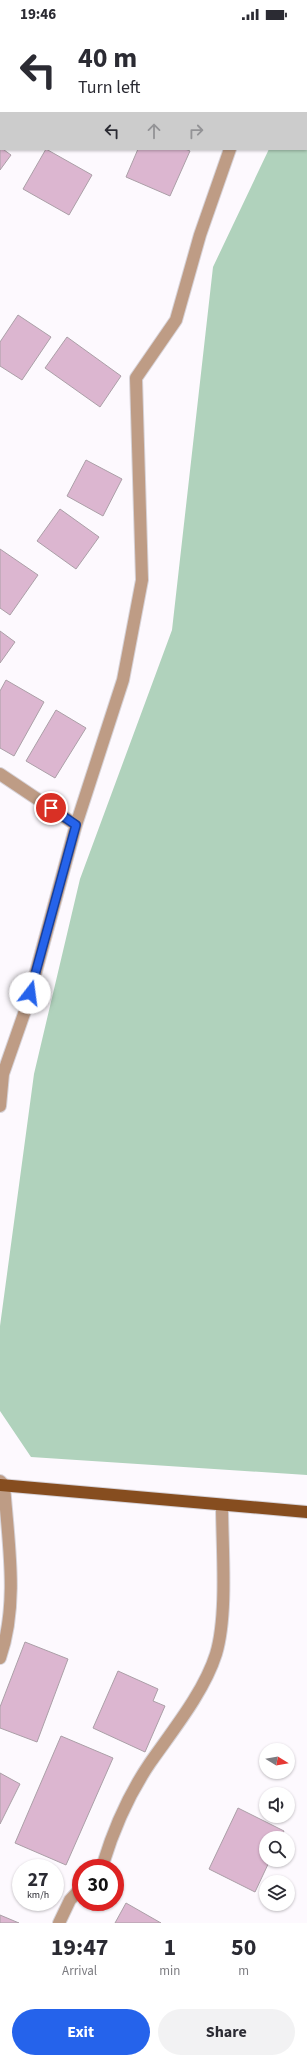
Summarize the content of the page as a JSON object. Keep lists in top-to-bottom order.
{
  "north": "right",
  "page": {
    "status": "19:46",
    "turn": ["40 m", "Turn left"],
    "speed": "27 km/h",
    "limit": "30",
    "eta": [
      "19:47",
      "Arrival",
      "1",
      "min",
      "50",
      "m"
    ],
    "buttons": ["Exit", "Share"]
  }
}
